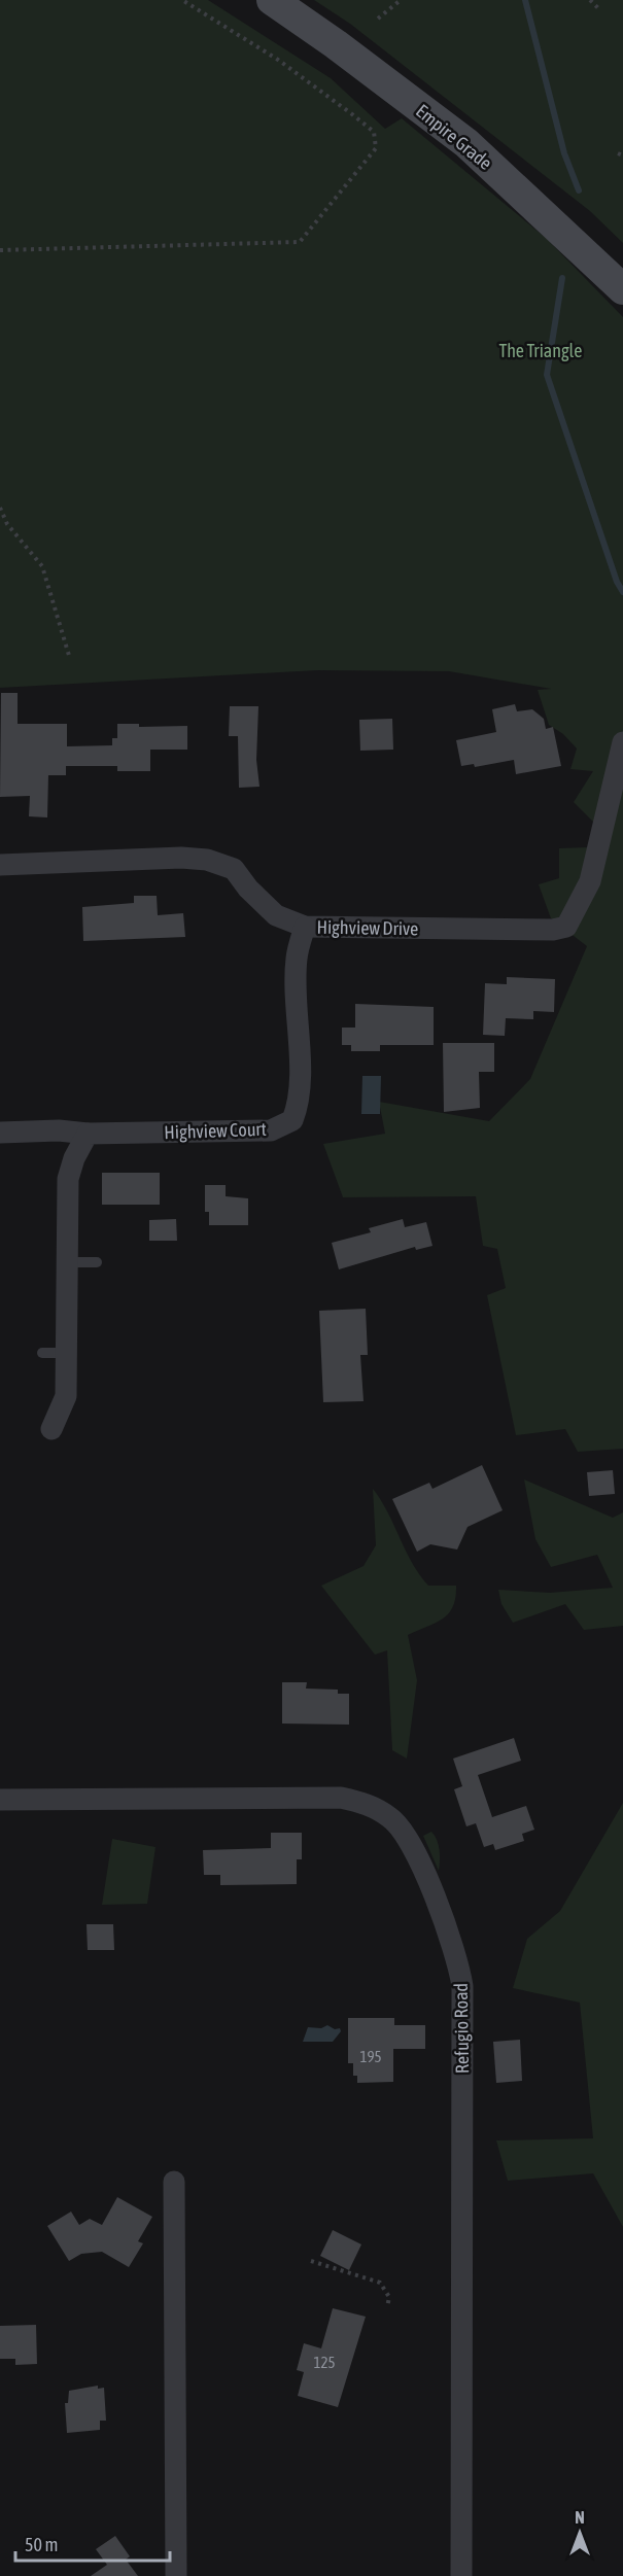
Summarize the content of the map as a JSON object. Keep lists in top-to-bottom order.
{
  "streets": {
    "main road": ["Empire Grade"],
    "street": ["Highview Drive", "Highview Court", "Refugio Road"]
  },
  "crossings": [
    ["Highview Drive", "Highview Court"]
  ],
  "parks": ["The Triangle"],
  "house_numbers": ["195", "125"],
  "scale_bar": "50 m",
  "north": "top"
}
